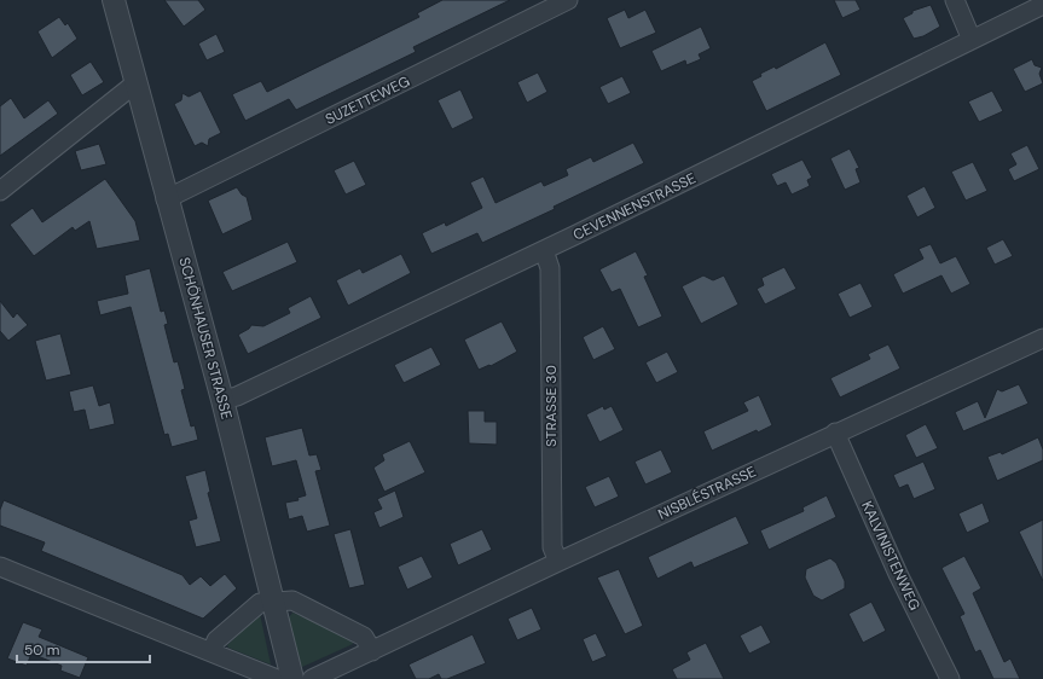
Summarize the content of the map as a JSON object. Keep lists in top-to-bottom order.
{
  "streets": {
    "street": [
      "SUZETTEWEG",
      "CEVENNENSTRASSE",
      "SCHÖNHAUSER STRASSE",
      "STRASSE 30",
      "NISBLÉSTRASSE",
      "KALVINISTENWEG"
    ]
  },
  "crossings": [
    ["SUZETTEWEG", "SCHÖNHAUSER STRASSE"],
    ["CEVENNENSTRASSE", "SCHÖNHAUSER STRASSE"],
    ["CEVENNENSTRASSE", "STRASSE 30"],
    ["STRASSE 30", "NISBLÉSTRASSE"],
    ["NISBLÉSTRASSE", "KALVINISTENWEG"]
  ],
  "scale_bar": "50 m"
}
